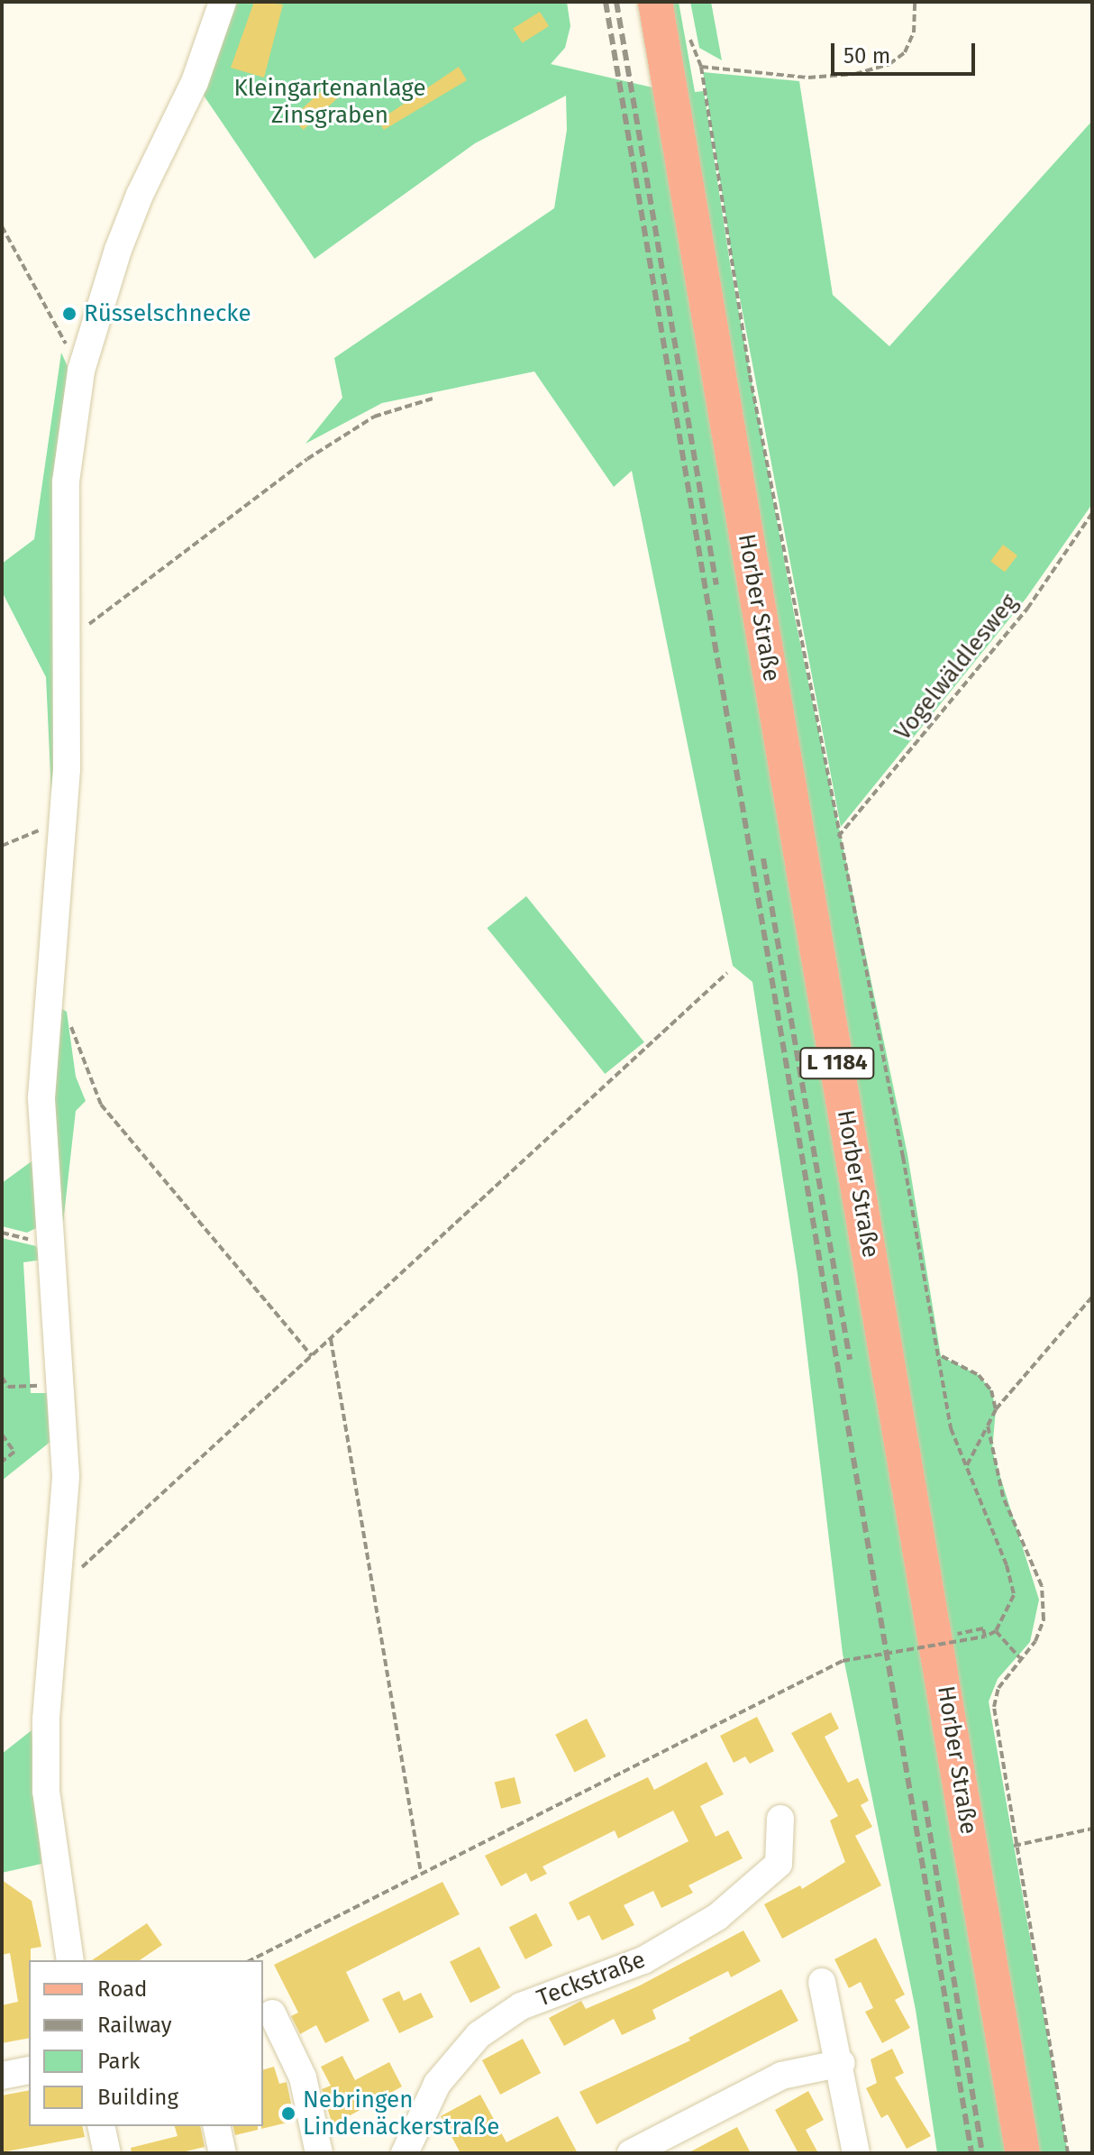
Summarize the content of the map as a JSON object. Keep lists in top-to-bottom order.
{
  "streets": {
    "main road": ["Horber Straße", "L 1184"],
    "street": ["Teckstraße"],
    "path": ["Vogelwäldlesweg"]
  },
  "parks": ["Kleingartenanlage Zinsgraben"],
  "places": ["Rüsselschnecke", "Nebringen Lindenäckerstraße"],
  "legend": [
    "Road",
    "Railway",
    "Park",
    "Building"
  ],
  "scale_bar": "50 m"
}
